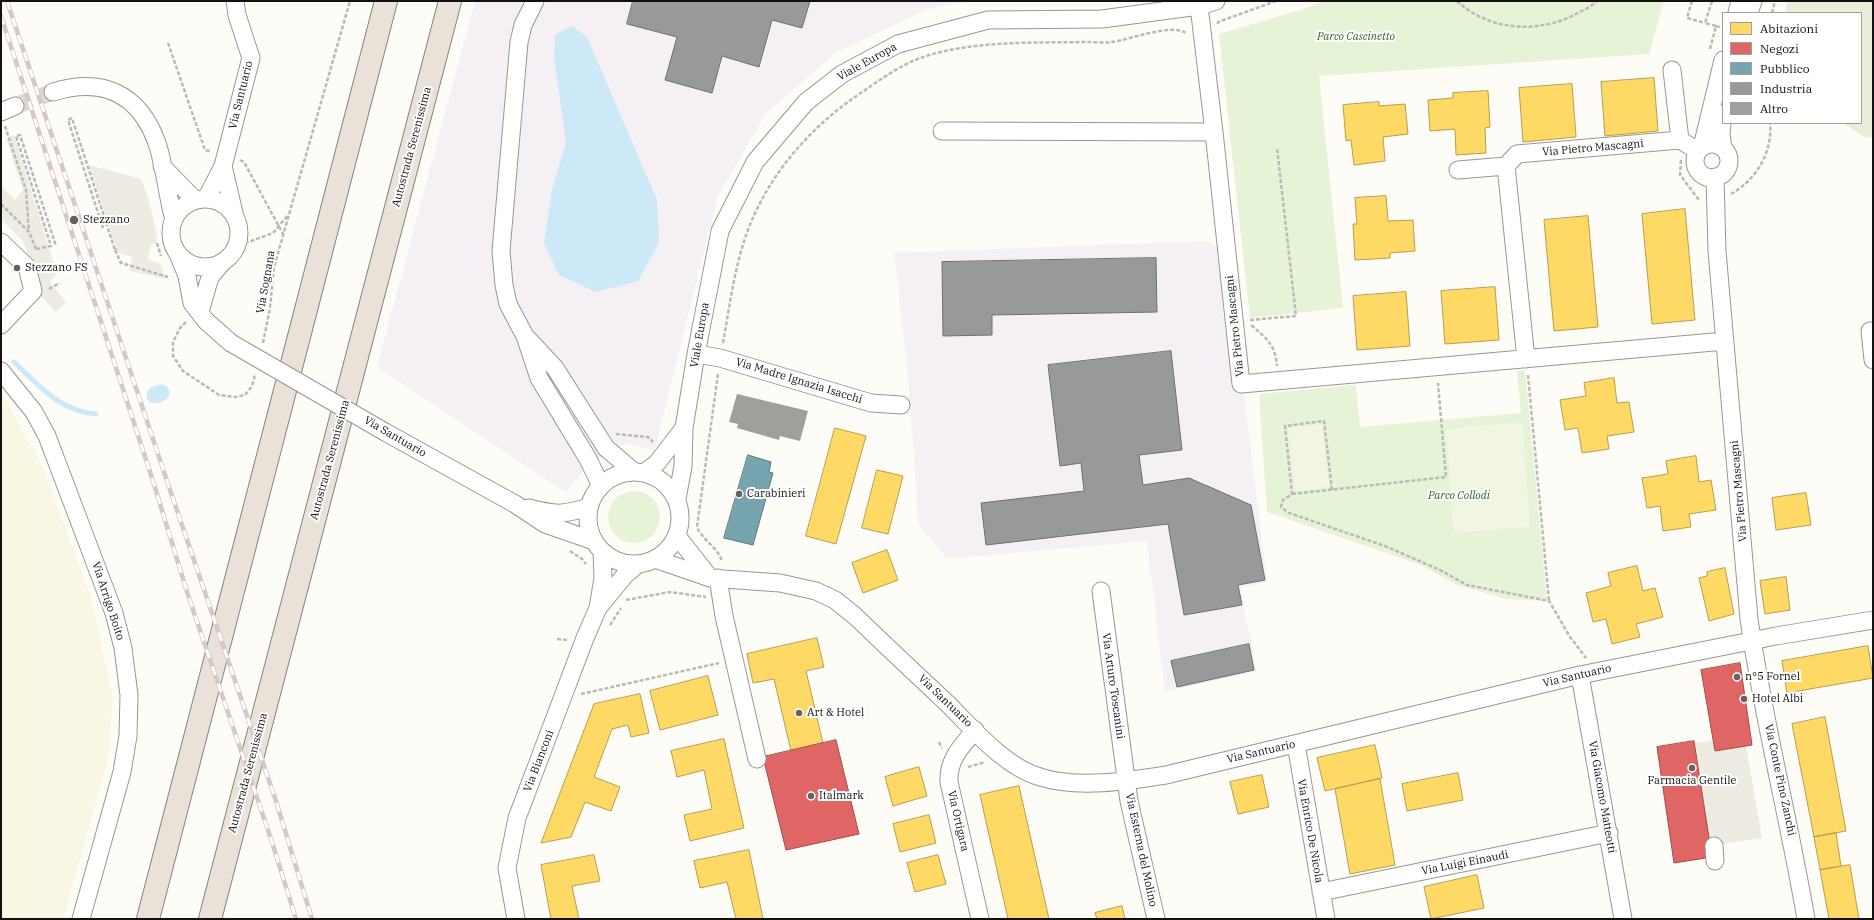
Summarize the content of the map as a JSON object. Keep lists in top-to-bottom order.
{
  "streets": {
    "highway": ["Autostrada Serenissima"],
    "street": [
      "Viale Europa",
      "Via Santuario",
      "Via Pietro Mascagni",
      "Via Madre Ignazia Isacchi",
      "Via Arrigo Boito",
      "Via Arturo Toscanini",
      "Via Bianconi",
      "Via Conte Pino Zanchi",
      "Via Giacomo Matteotti",
      "Via Ortigara",
      "Via Enrico De Nicola",
      "Via Esterna del Molino",
      "Via Luigi Einaudi"
    ],
    "path": ["Via Sognana"]
  },
  "crossings": [
    ["Viale Europa", "Via Santuario"],
    ["Viale Europa", "Via Pietro Mascagni"],
    ["Viale Europa", "Via Madre Ignazia Isacchi"],
    ["Viale Europa", "Via Bianconi"],
    ["Via Santuario", "Via Pietro Mascagni"],
    ["Via Santuario", "Via Arturo Toscanini"],
    ["Via Santuario", "Via Bianconi"],
    ["Via Santuario", "Via Conte Pino Zanchi"],
    ["Via Santuario", "Via Giacomo Matteotti"],
    ["Via Santuario", "Via Ortigara"],
    ["Via Santuario", "Via Enrico De Nicola"],
    ["Via Santuario", "Via Esterna del Molino"],
    ["Via Pietro Mascagni", "Via Conte Pino Zanchi"],
    ["Via Arturo Toscanini", "Via Esterna del Molino"],
    ["Via Giacomo Matteotti", "Via Luigi Einaudi"],
    ["Via Enrico De Nicola", "Via Luigi Einaudi"]
  ],
  "parks": ["Parco Cascinetto", "Parco Collodi"],
  "places": [
    "Stezzano",
    "Stezzano FS",
    "Carabinieri",
    "n°5 Fornel",
    "Hotel Albi",
    "Art & Hotel",
    "Farmacia Gentile",
    "Italmark"
  ],
  "legend": [
    "Abitazioni",
    "Negozi",
    "Pubblico",
    "Industria",
    "Altro"
  ]
}
